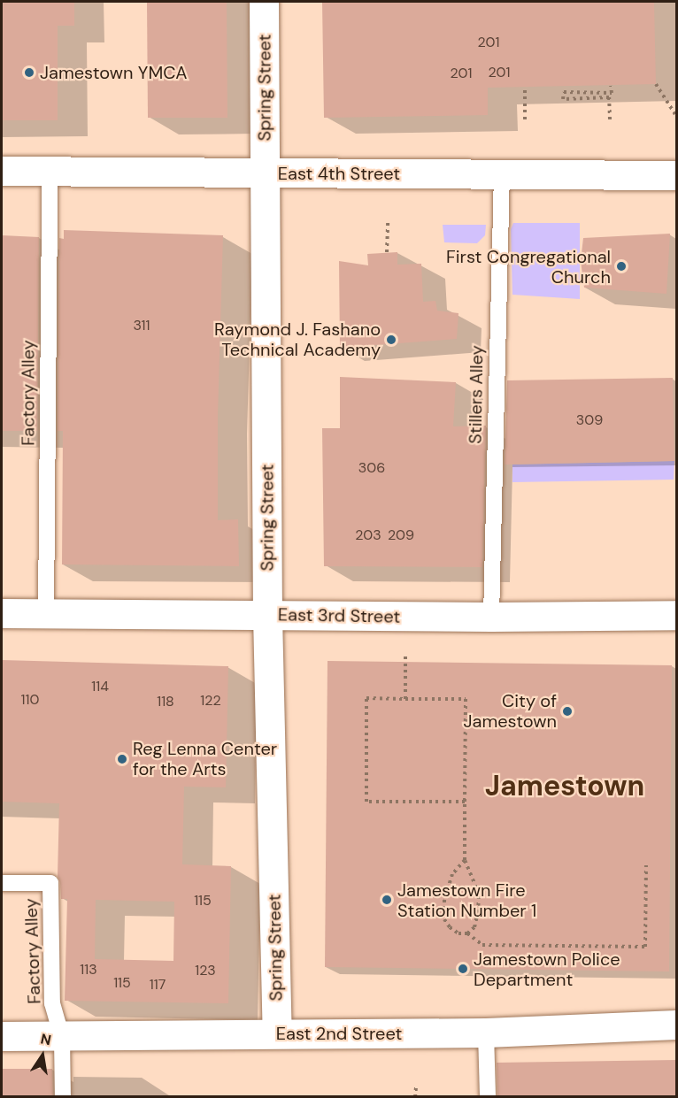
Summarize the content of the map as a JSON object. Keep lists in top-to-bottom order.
{
  "streets": {
    "street": [
      "Spring Street",
      "East 4th Street",
      "East 3rd Street",
      "East 2nd Street"
    ],
    "lane": ["Factory Alley", "Stillers Alley"]
  },
  "crossings": [
    ["Spring Street", "East 4th Street"],
    ["Spring Street", "East 3rd Street"],
    ["Spring Street", "East 2nd Street"],
    ["East 4th Street", "Factory Alley"],
    ["East 4th Street", "Stillers Alley"],
    ["Factory Alley", "East 3rd Street"],
    ["Factory Alley", "East 2nd Street"],
    ["Stillers Alley", "East 3rd Street"]
  ],
  "districts": ["Jamestown"],
  "places": [
    "Jamestown YMCA",
    "First Congregational Church",
    "Raymond J. Fashano Technical Academy",
    "City of Jamestown",
    "Reg Lenna Center for the Arts",
    "Jamestown Fire Station Number 1",
    "Jamestown Police Department"
  ],
  "house_numbers": [
    "201",
    "201",
    "201",
    "311",
    "309",
    "306",
    "203",
    "209",
    "114",
    "110",
    "122",
    "118",
    "115",
    "113",
    "123",
    "115",
    "117"
  ],
  "north": "top"
}
